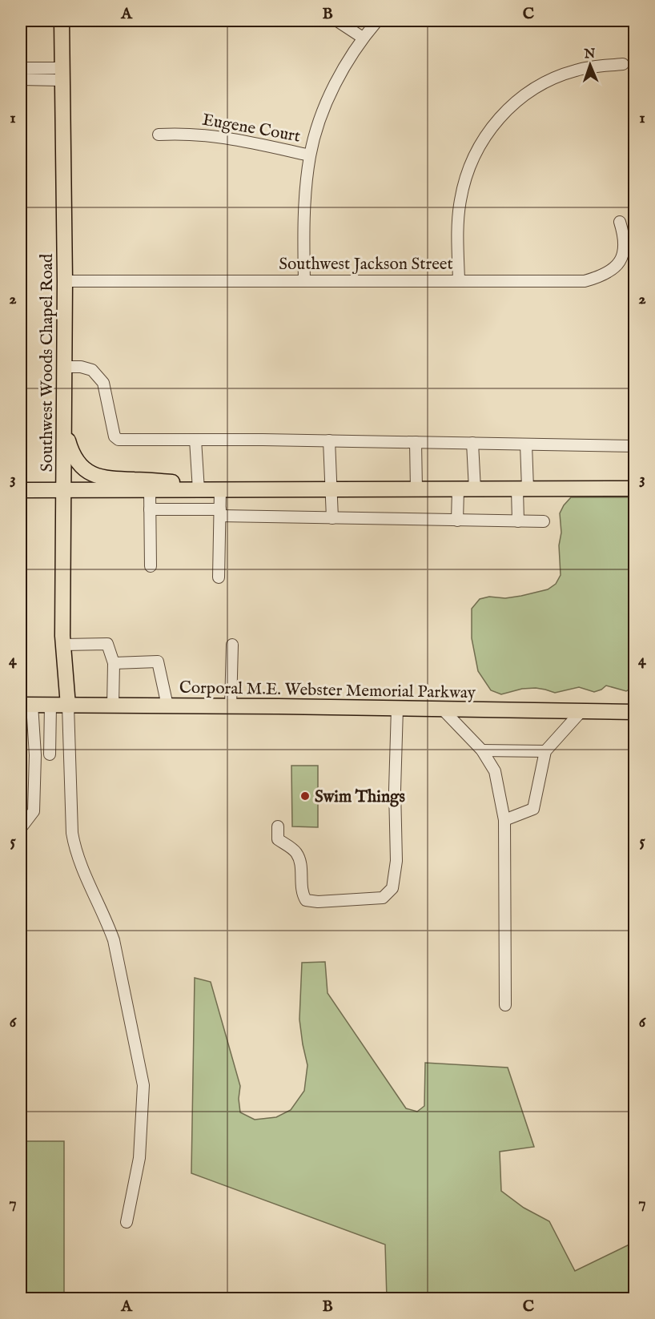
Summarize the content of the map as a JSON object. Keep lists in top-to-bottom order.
{
  "streets": {
    "main road": ["Southwest Woods Chapel Road", "Corporal M.E. Webster Memorial Parkway"],
    "street": ["Eugene Court", "Southwest Jackson Street"]
  },
  "crossings": [
    ["Southwest Jackson Street", "Southwest Woods Chapel Road"],
    ["Southwest Woods Chapel Road", "Corporal M.E. Webster Memorial Parkway"]
  ],
  "places": ["Swim Things"],
  "north": "top",
  "grid": {
    "columns": ["A", "B", "C"],
    "rows": [
      "1",
      "2",
      "3",
      "4",
      "5",
      "6",
      "7"
    ]
  }
}
